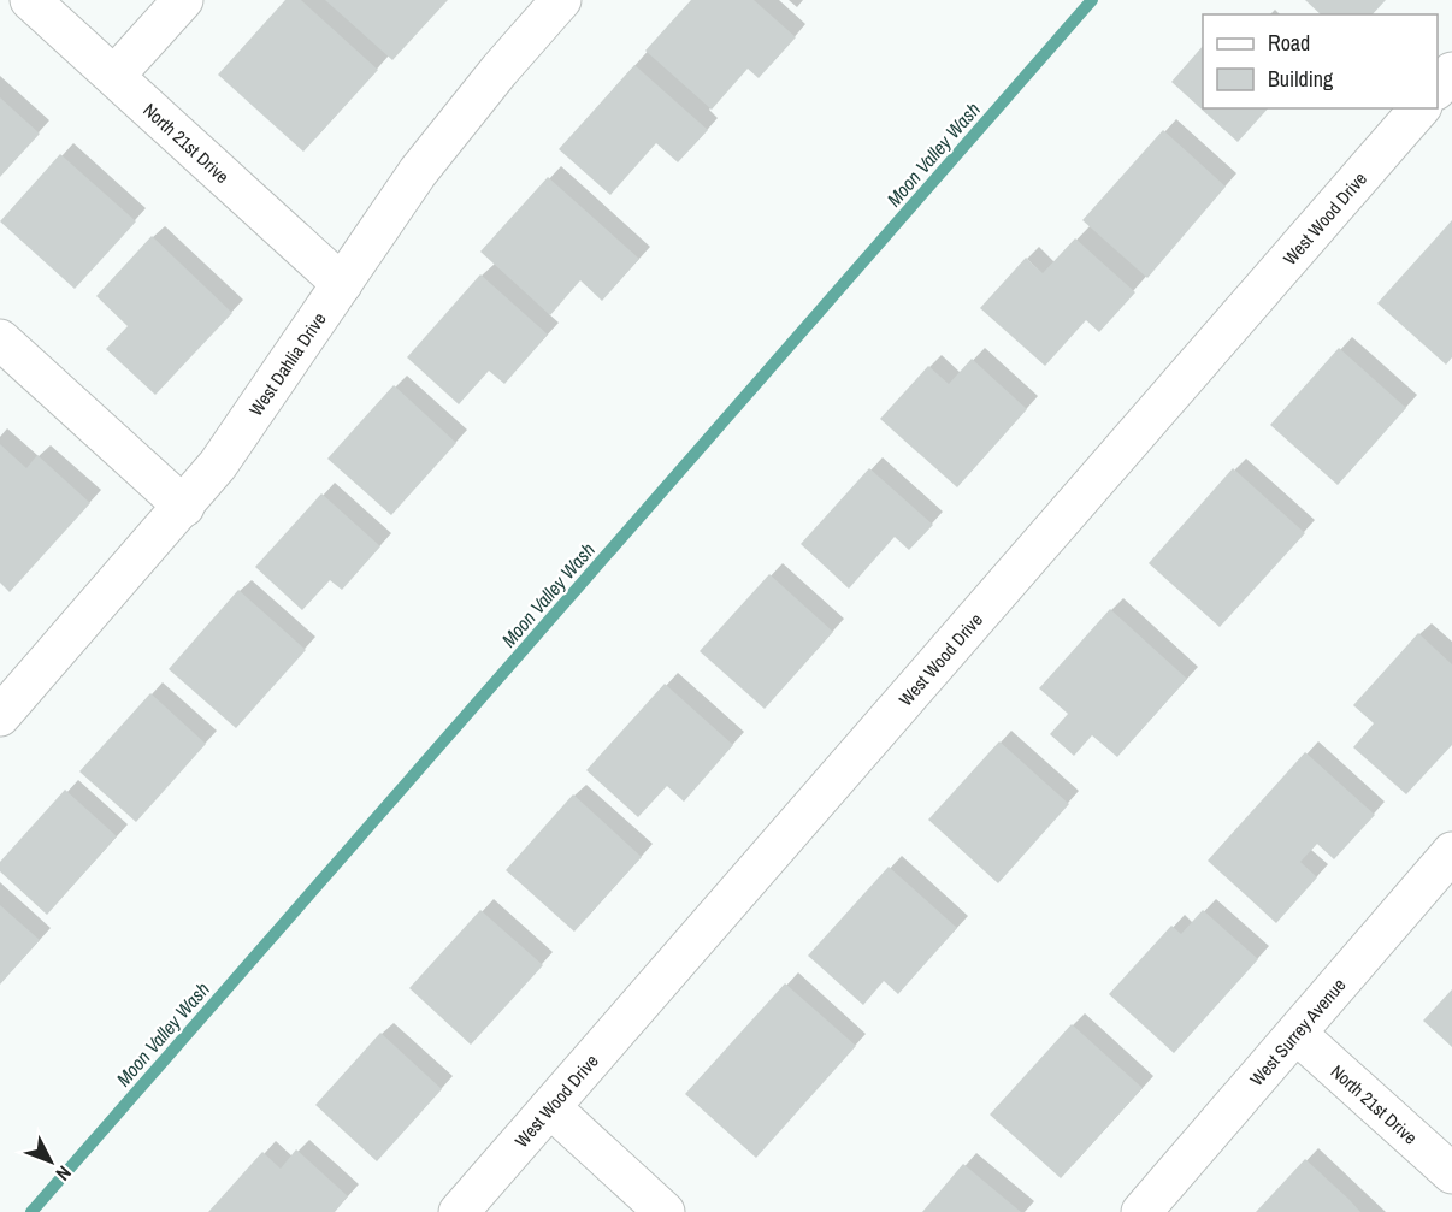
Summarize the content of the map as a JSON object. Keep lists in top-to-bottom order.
{
  "streets": {
    "street": [
      "North 21st Drive",
      "West Wood Drive",
      "West Dahlia Drive",
      "West Surrey Avenue"
    ]
  },
  "crossings": [
    ["North 21st Drive", "West Dahlia Drive"],
    ["North 21st Drive", "West Surrey Avenue"]
  ],
  "water": ["Moon Valley Wash"],
  "legend": ["Road", "Building"],
  "north": "bottom right"
}
